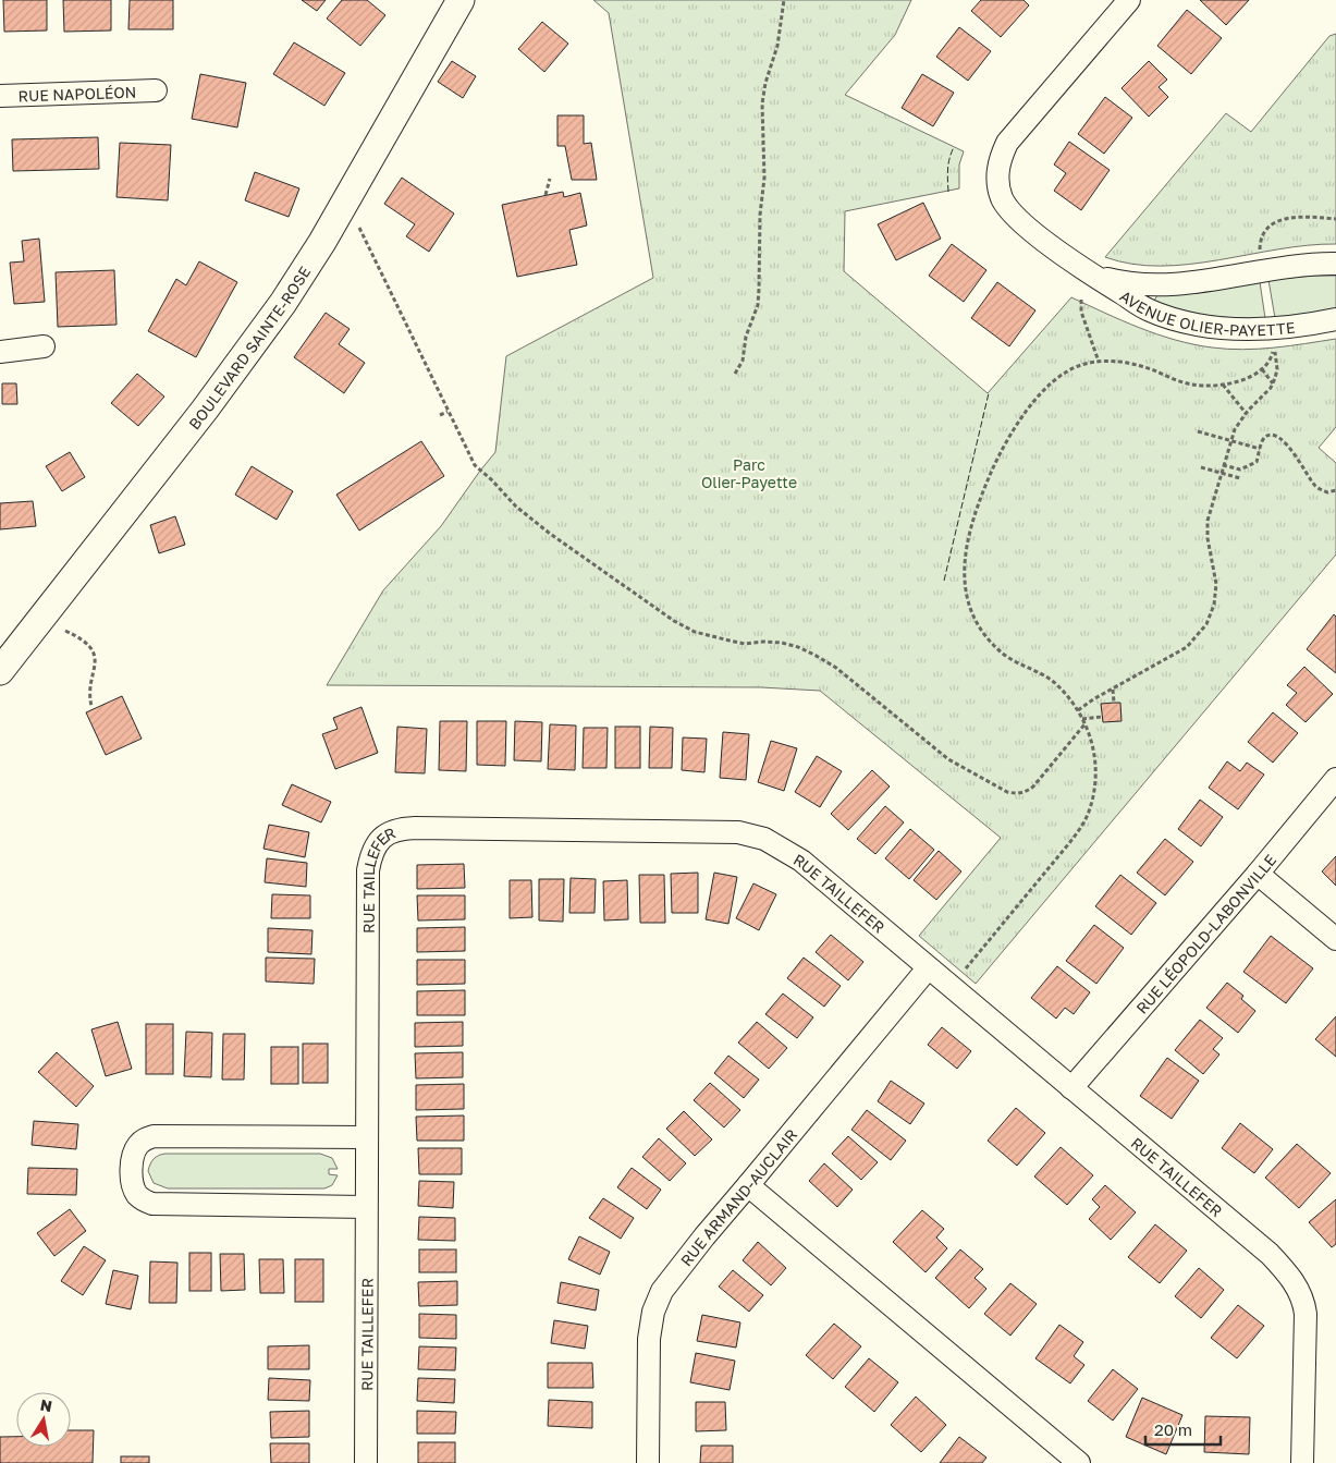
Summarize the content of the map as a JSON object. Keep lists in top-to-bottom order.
{
  "streets": {
    "street": [
      "RUE NAPOLÉON",
      "AVENUE OLIER-PAYETTE",
      "BOULEVARD SAINTE-ROSE",
      "RUE TAILLEFER",
      "RUE LÉOPOLD-LABONVILLE",
      "RUE ARMAND-AUCLAIR"
    ]
  },
  "crossings": [
    ["RUE TAILLEFER", "RUE LÉOPOLD-LABONVILLE"],
    ["RUE TAILLEFER", "RUE ARMAND-AUCLAIR"]
  ],
  "parks": ["Parc Olier-Payette"],
  "scale_bar": "20 m",
  "north": "top"
}
